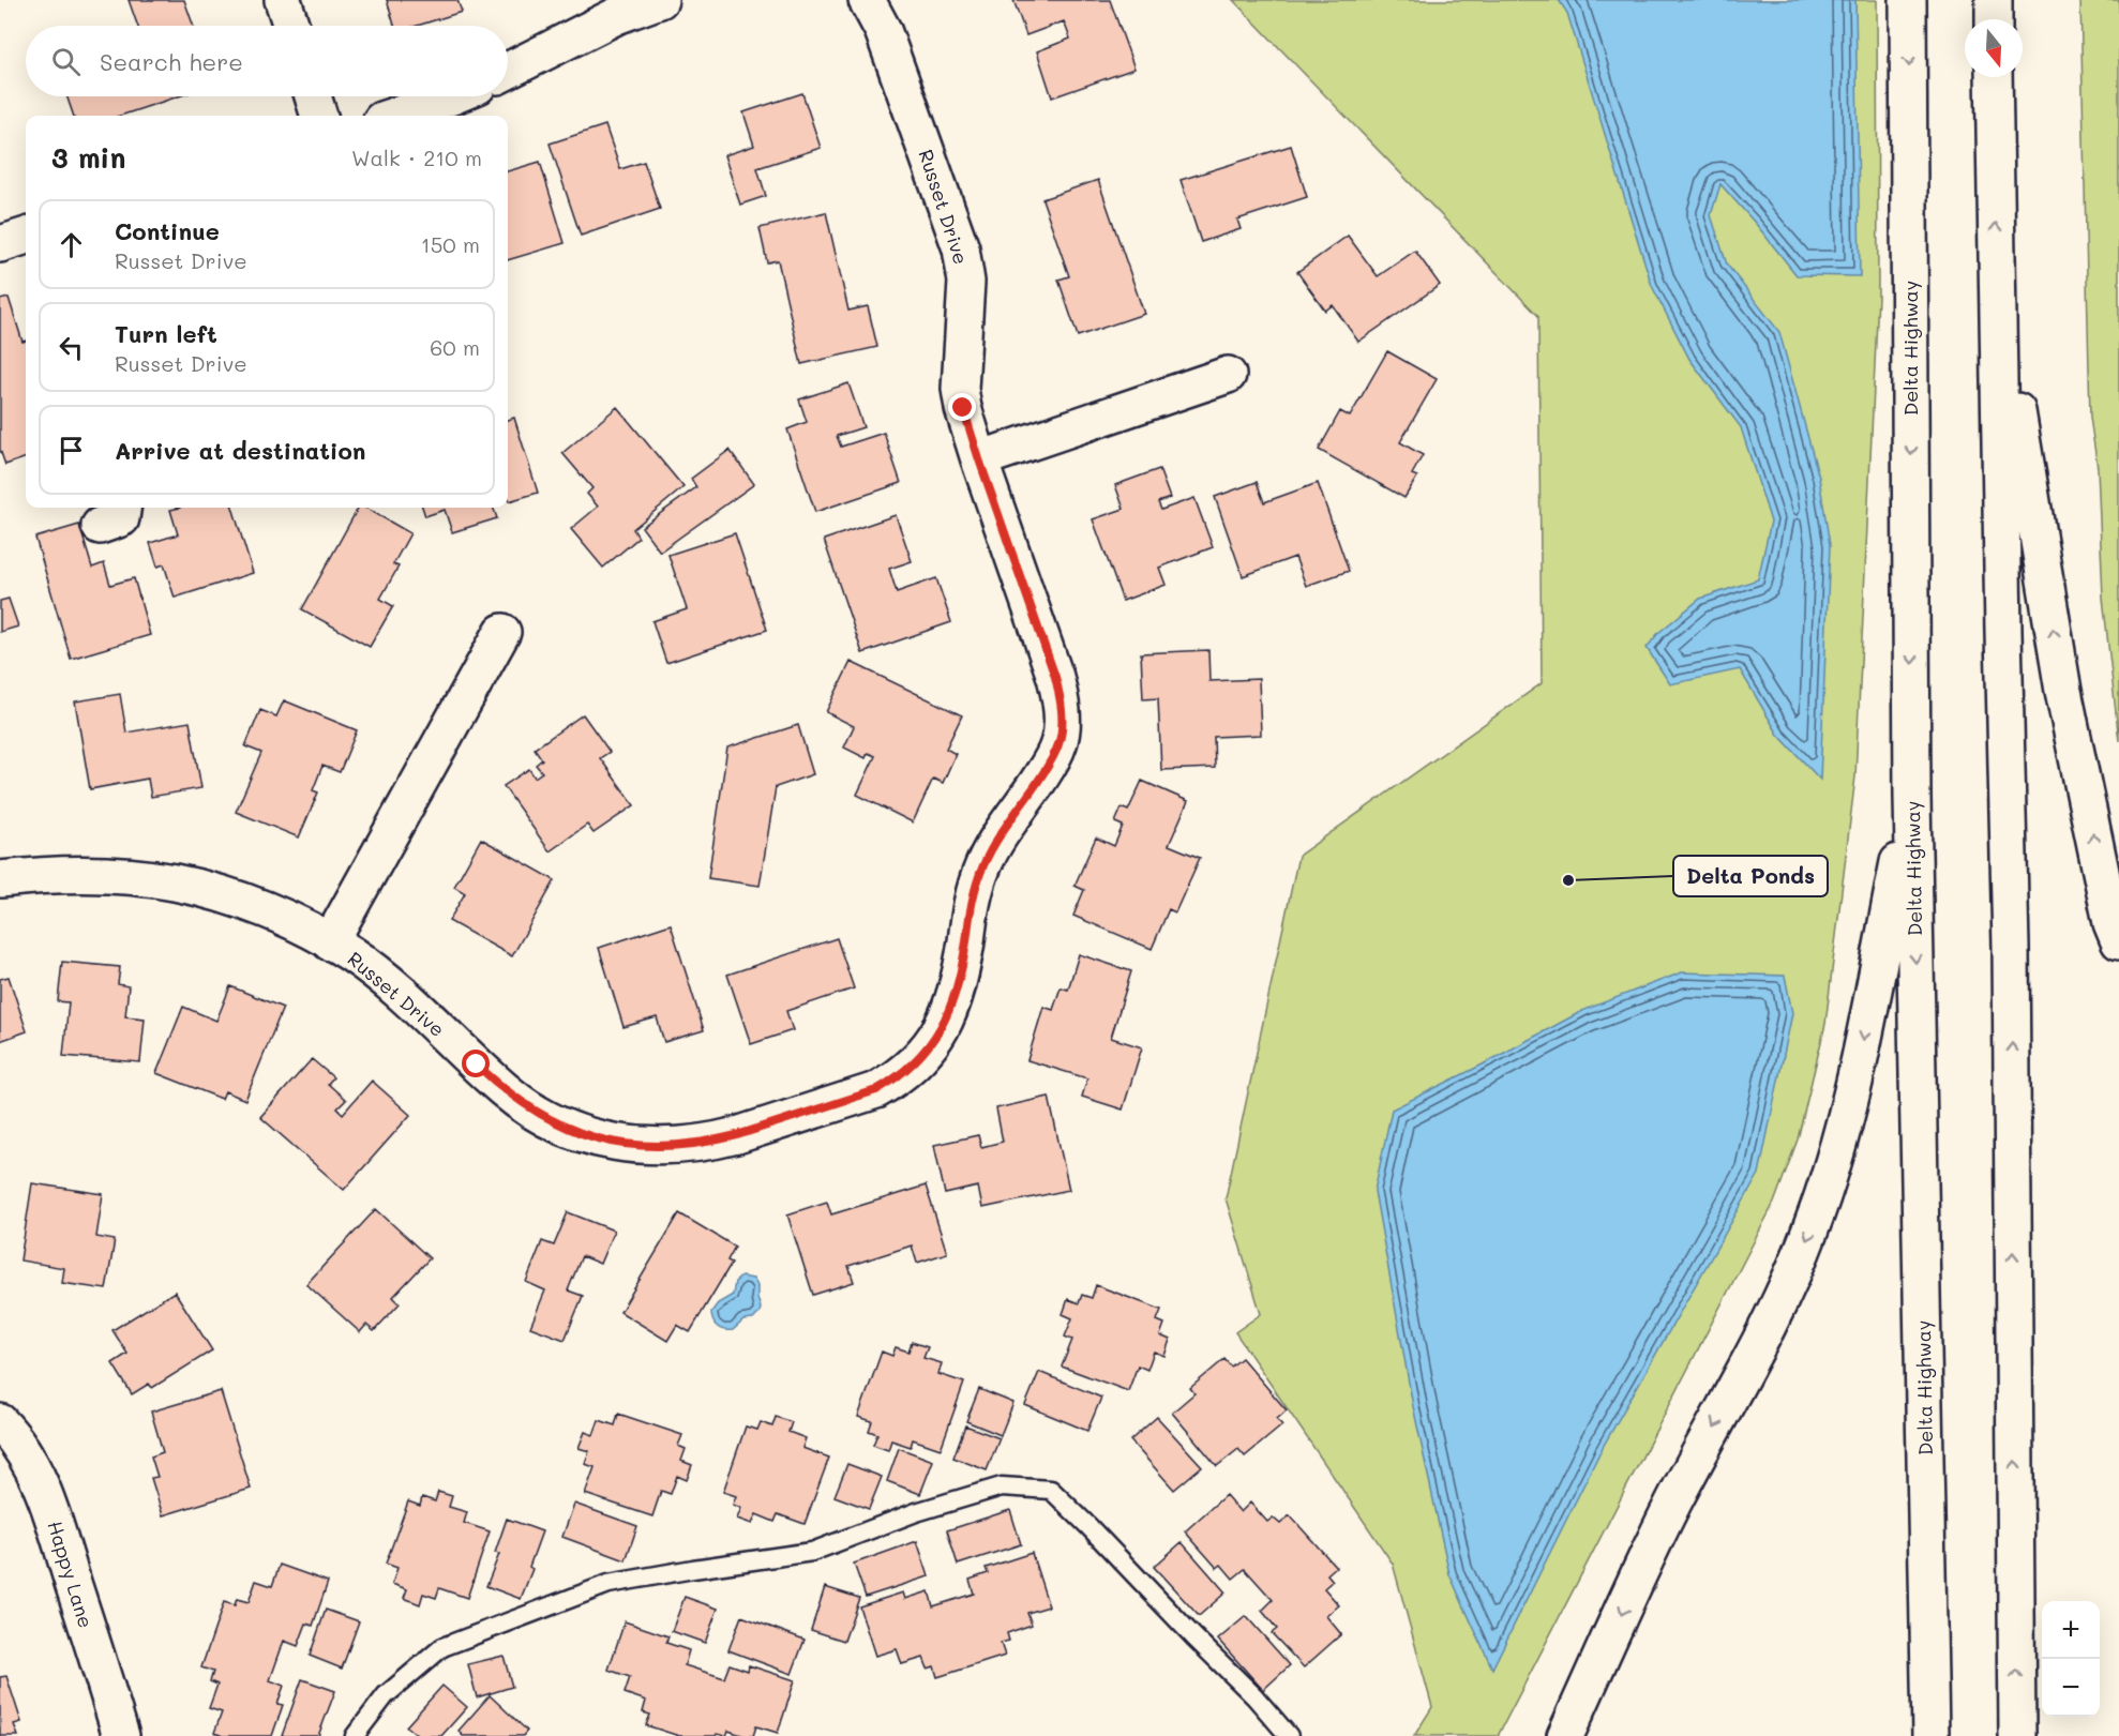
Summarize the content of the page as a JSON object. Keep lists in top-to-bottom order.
{
  "streets": {
    "main road": ["Russet Drive", "Delta Highway", "Happy Lane"]
  },
  "places": ["Delta Ponds"],
  "north": "bottom",
  "page": {
    "search": "Search here",
    "heading": ["3 min", "Walk · 210 m"],
    "list": [
      ["Continue", "Russet Drive", "150 m"],
      ["Turn left", "Russet Drive", "60 m"],
      "Arrive at destination"
    ],
    "map_buttons": ["+", "−"]
  }
}
